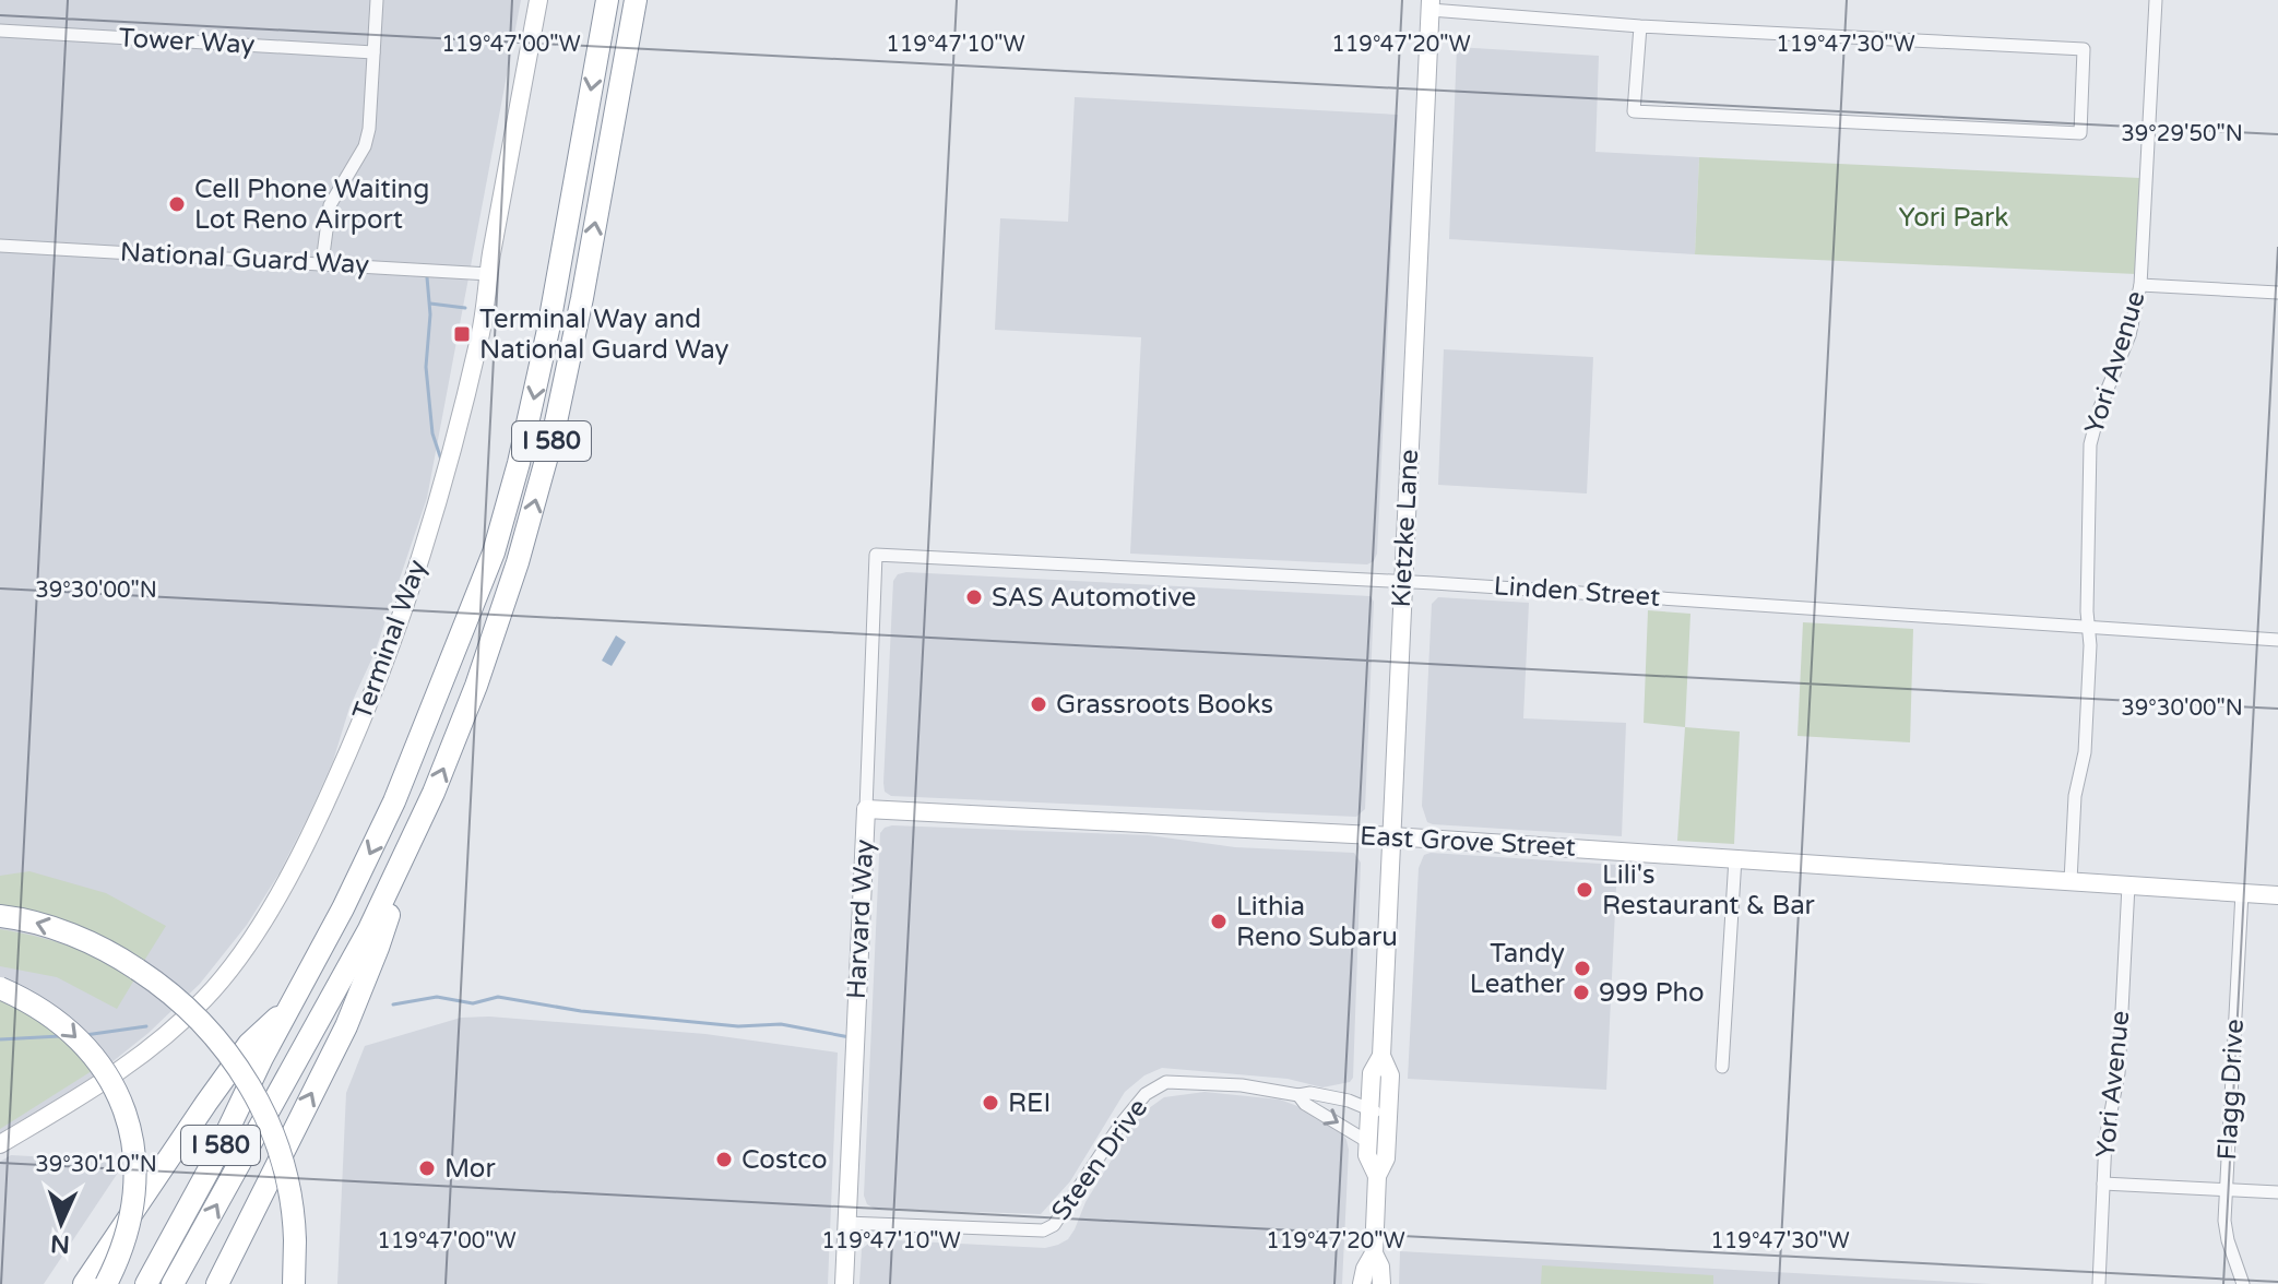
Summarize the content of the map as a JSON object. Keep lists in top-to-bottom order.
{
  "streets": {
    "highway": ["I 580"],
    "street": [
      "Tower Way",
      "National Guard Way",
      "Yori Avenue",
      "Kietzke Lane",
      "Linden Street",
      "Terminal Way",
      "East Grove Street",
      "Harvard Way",
      "Flagg Drive",
      "Steen Drive"
    ]
  },
  "crossings": [
    ["National Guard Way", "Terminal Way"],
    ["Yori Avenue", "Linden Street"],
    ["Yori Avenue", "East Grove Street"],
    ["Kietzke Lane", "Linden Street"],
    ["Kietzke Lane", "East Grove Street"],
    ["Kietzke Lane", "Steen Drive"],
    ["Linden Street", "Harvard Way"],
    ["East Grove Street", "Harvard Way"],
    ["East Grove Street", "Flagg Drive"],
    ["Harvard Way", "Steen Drive"]
  ],
  "parks": ["Yori Park"],
  "places": {
    "other": [
      "Cell Phone Waiting Lot Reno Airport",
      "SAS Automotive",
      "Grassroots Books",
      "Lili's Restaurant & Bar",
      "Lithia Reno Subaru",
      "Tandy Leather",
      "999 Pho",
      "REI",
      "Costco",
      "Mor"
    ],
    "transit": ["Terminal Way and National Guard Way"]
  },
  "north": "bottom",
  "coordinates": [
    "119°47'00\"W",
    "119°47'10\"W",
    "119°47'20\"W",
    "119°47'30\"W",
    "39°29'50\"N",
    "39°30'00\"N",
    "39°30'10\"N"
  ]
}
